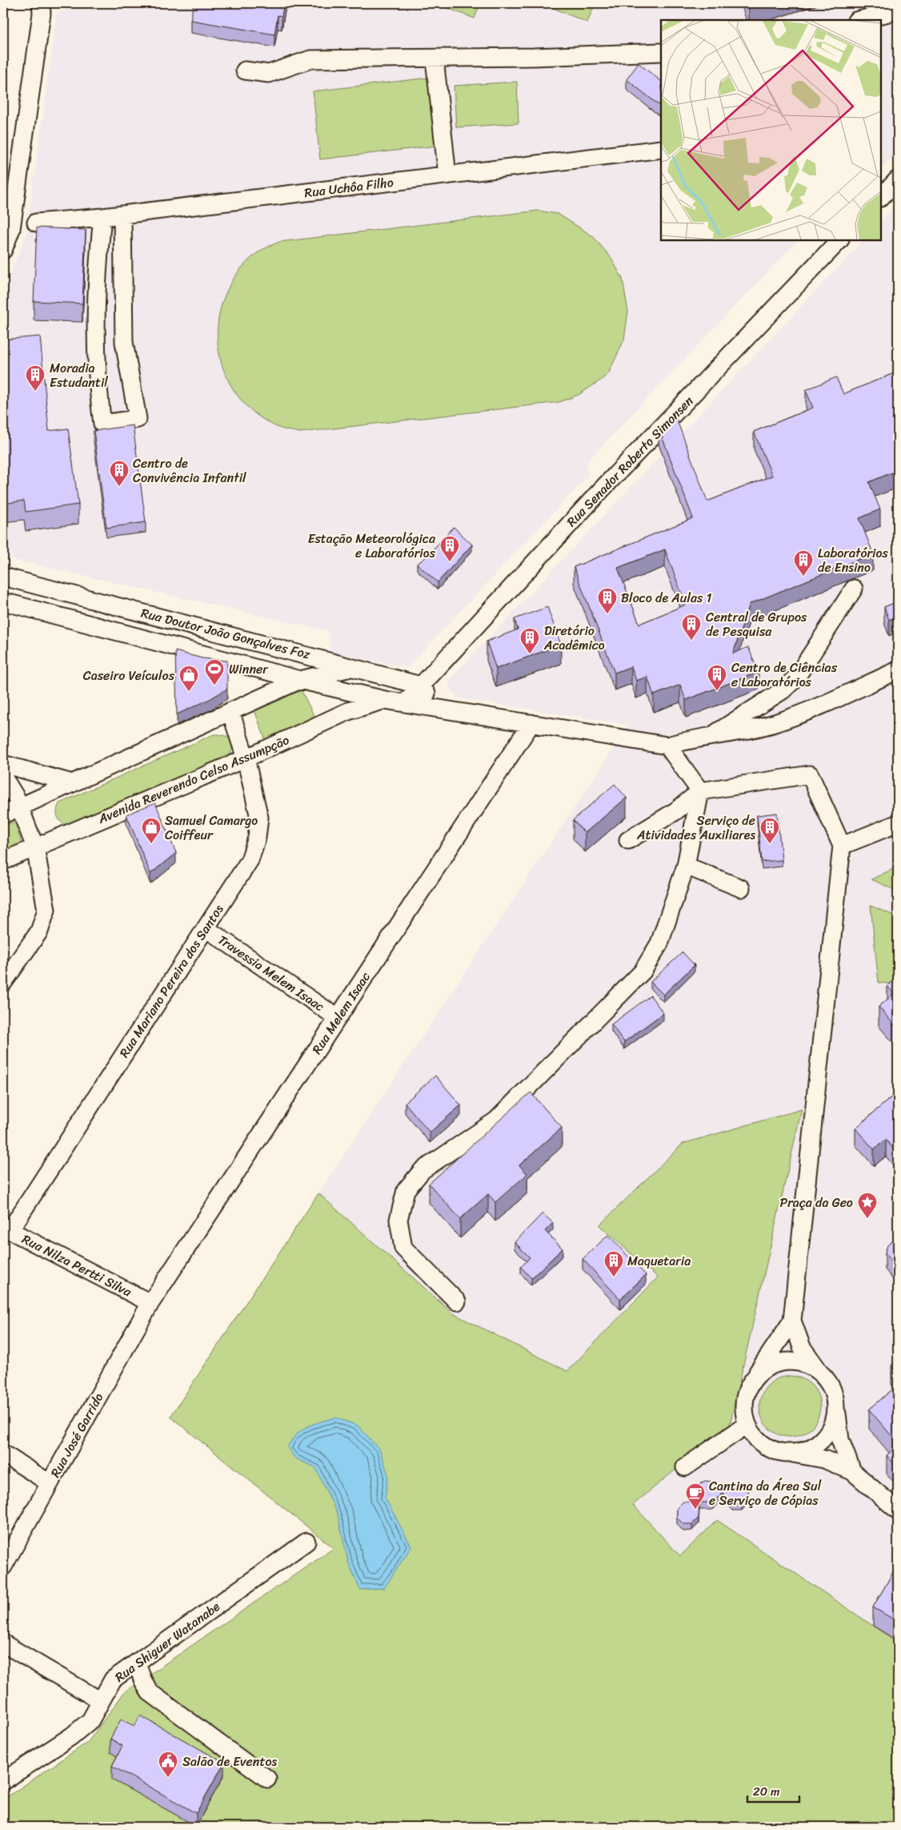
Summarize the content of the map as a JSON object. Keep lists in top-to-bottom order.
{
  "streets": {
    "street": [
      "Rua Uchôa Filho",
      "Rua Senador Roberto Simonsen",
      "Rua Doutor João Gonçalves Foz",
      "Avenida Reverendo Celso Assumpção",
      "Travessia Melem Isaac",
      "Rua Mariano Pereira dos Santos",
      "Rua Melem Isaac",
      "Rua Nilza Pertti Silva",
      "Rua José Garrido",
      "Rua Shiguer Watanabe"
    ]
  },
  "crossings": [
    ["Rua Senador Roberto Simonsen", "Rua Doutor João Gonçalves Foz"],
    ["Rua Doutor João Gonçalves Foz", "Avenida Reverendo Celso Assumpção"],
    ["Rua Doutor João Gonçalves Foz", "Rua Melem Isaac"],
    ["Avenida Reverendo Celso Assumpção", "Rua Mariano Pereira dos Santos"],
    ["Travessia Melem Isaac", "Rua Mariano Pereira dos Santos"],
    ["Travessia Melem Isaac", "Rua Melem Isaac"],
    ["Rua Mariano Pereira dos Santos", "Rua Nilza Pertti Silva"],
    ["Rua Melem Isaac", "Rua Nilza Pertti Silva"],
    ["Rua Melem Isaac", "Rua José Garrido"],
    ["Rua Nilza Pertti Silva", "Rua José Garrido"]
  ],
  "places": {
    "building": [
      "Moradia Estudantil",
      "Centro de Convivência Infantil",
      "Estação Meteorológica e Laboratórios",
      "Laboratórios de Ensino",
      "Bloco de Aulas 1",
      "Central de Grupos de Pesquisa",
      "Diretório Acadêmico",
      "Centro de Ciências e Laboratórios",
      "Serviço de Atividades Auxiliares",
      "Maquetaria"
    ],
    "sports": ["Winner"],
    "shop": ["Caseiro Veículos", "Samuel Camargo Coiffeur"],
    "place": ["Praça da Geo"],
    "cafe": ["Cantina da Área Sul e Serviço de Cópias"],
    "public building": ["Salão de Eventos"]
  },
  "scale_bar": "20 m"
}
